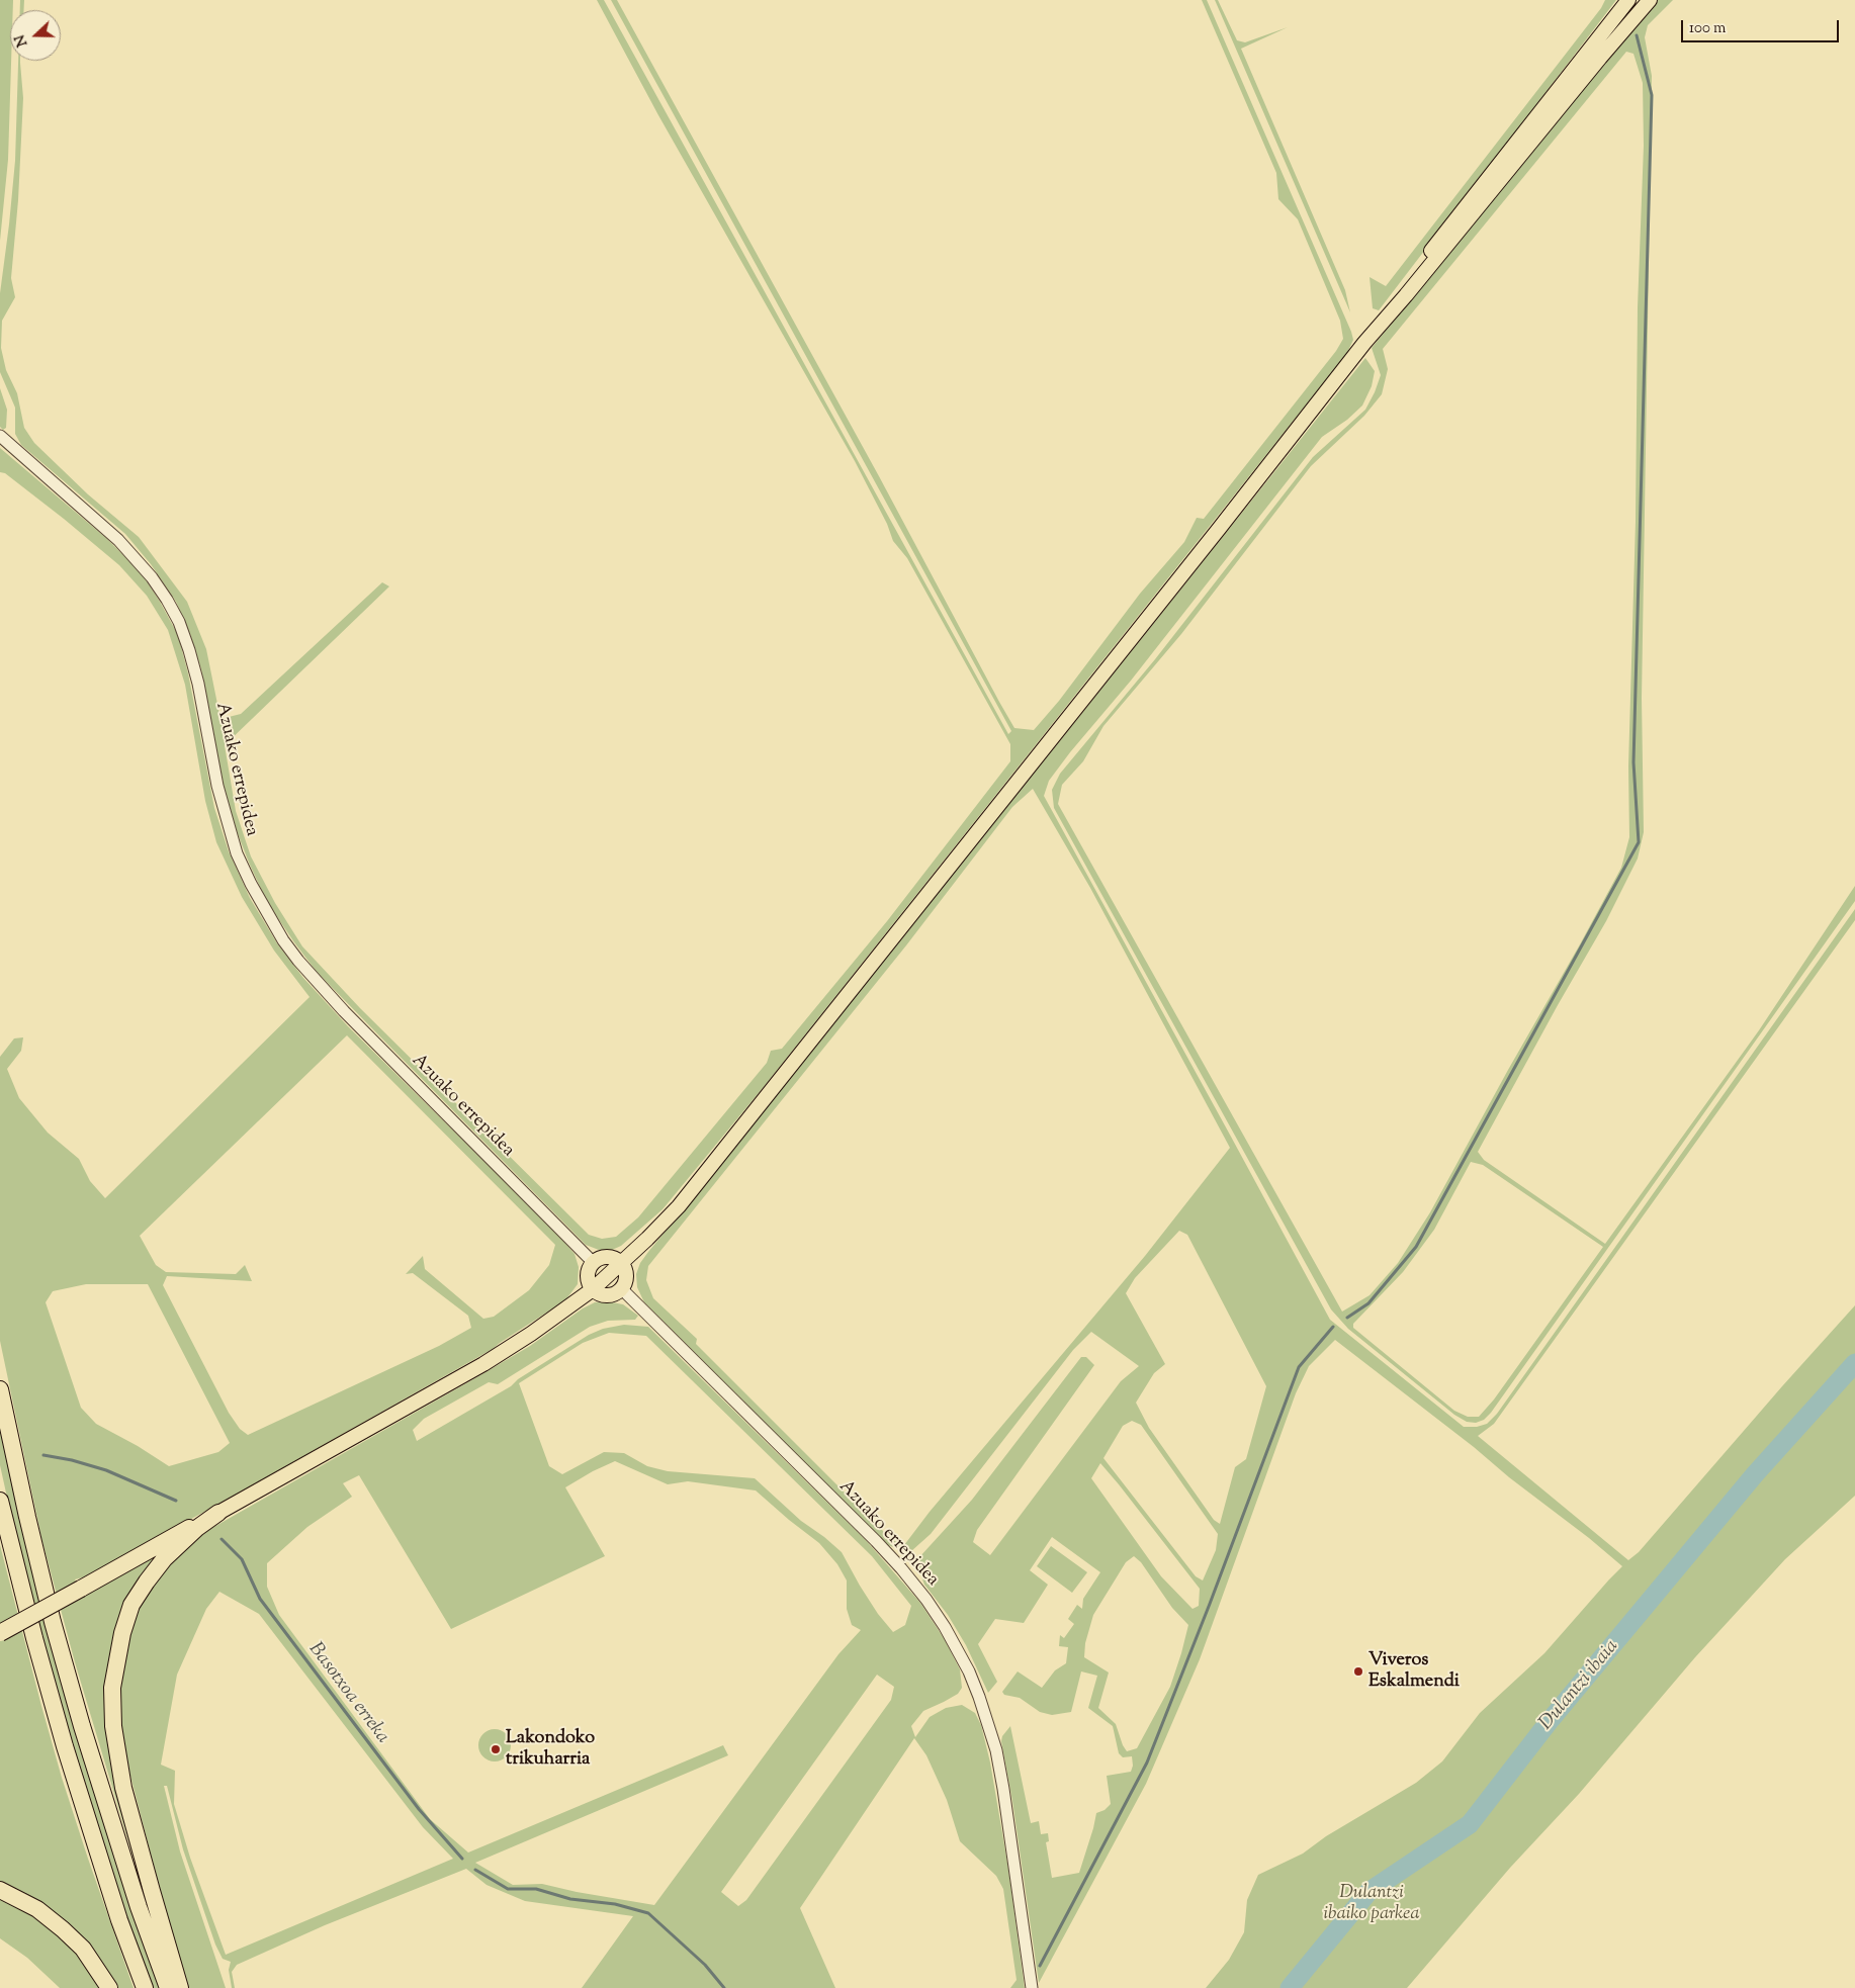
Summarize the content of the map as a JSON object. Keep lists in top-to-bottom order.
{
  "streets": {
    "street": ["Azuako errepidea"]
  },
  "water": ["Dulantzi ibaia", "Basotxoa erreka"],
  "parks": ["Dulantzi ibaiko parkea"],
  "places": ["Viveros Eskalmendi", "Lakondoko trikuharria"],
  "scale_bar": "100 m",
  "north": "left"
}
